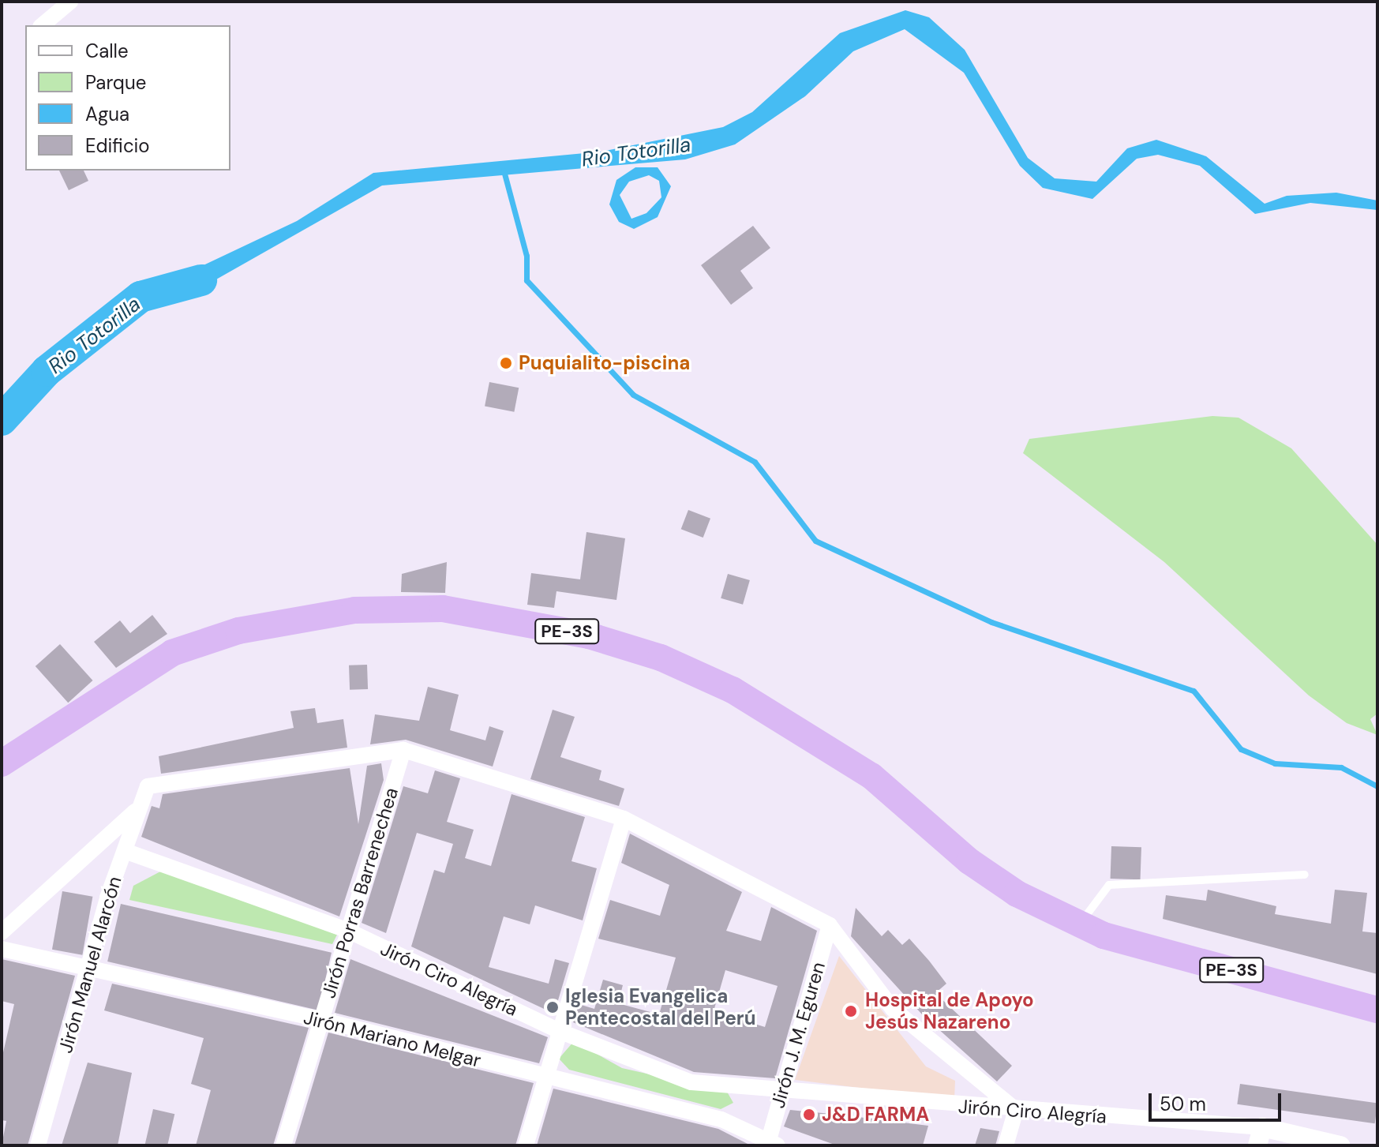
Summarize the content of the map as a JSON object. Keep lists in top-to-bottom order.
{
  "streets": {
    "highway": ["PE-3S"],
    "street": [
      "Jirón Porras Barrenechea",
      "Jirón Manuel Alarcón",
      "Jirón Ciro Alegría",
      "Jirón J. M. Eguren",
      "Jirón Mariano Melgar"
    ]
  },
  "crossings": [
    ["Jirón Porras Barrenechea", "Jirón Manuel Alarcón"],
    ["Jirón Porras Barrenechea", "Jirón Ciro Alegría"],
    ["Jirón Porras Barrenechea", "Jirón Mariano Melgar"],
    ["Jirón Manuel Alarcón", "Jirón Ciro Alegría"],
    ["Jirón Manuel Alarcón", "Jirón Mariano Melgar"],
    ["Jirón Ciro Alegría", "Jirón J. M. Eguren"],
    ["Jirón J. M. Eguren", "Jirón Mariano Melgar"]
  ],
  "water": ["Rio Totorilla"],
  "places": [
    "Puquialito-piscina",
    "Iglesia Evangelica Pentecostal del Perú",
    "Hospital de Apoyo Jesús Nazareno",
    "J&D FARMA"
  ],
  "legend": [
    "Calle",
    "Parque",
    "Agua",
    "Edificio"
  ],
  "scale_bar": "50 m"
}
